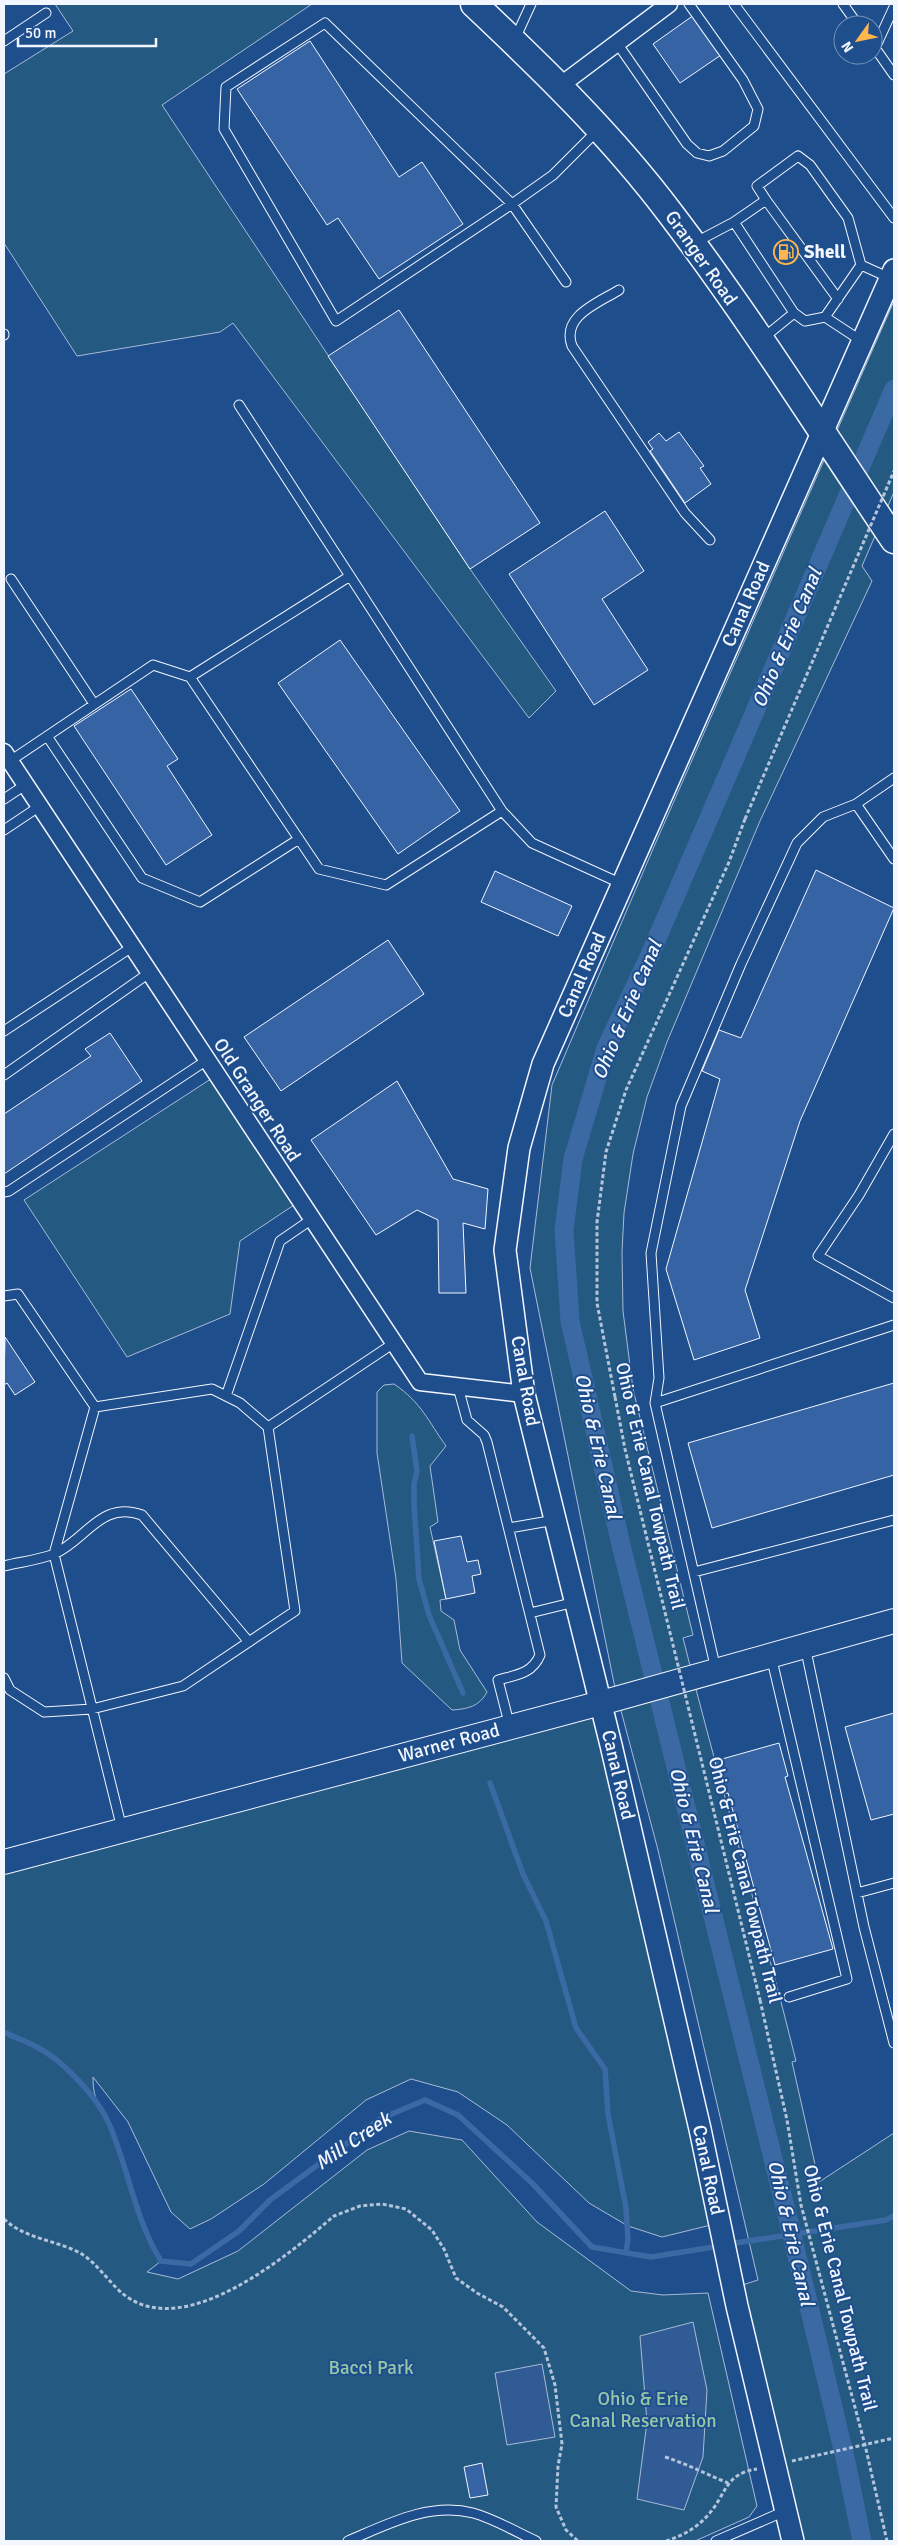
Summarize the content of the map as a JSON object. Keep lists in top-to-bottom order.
{
  "streets": {
    "main road": ["Granger Road", "Warner Road"],
    "street": ["Canal Road", "Old Granger Road"],
    "path": ["Ohio & Erie Canal Towpath Trail"]
  },
  "crossings": [
    ["Granger Road", "Canal Road"],
    ["Canal Road", "Old Granger Road"],
    ["Canal Road", "Warner Road"]
  ],
  "water": ["Ohio & Erie Canal", "Mill Creek"],
  "parks": ["Bacci Park", "Ohio & Erie Canal Reservation"],
  "places": {
    "fuel station": ["Shell"]
  },
  "scale_bar": "50 m",
  "north": "bottom left"
}
